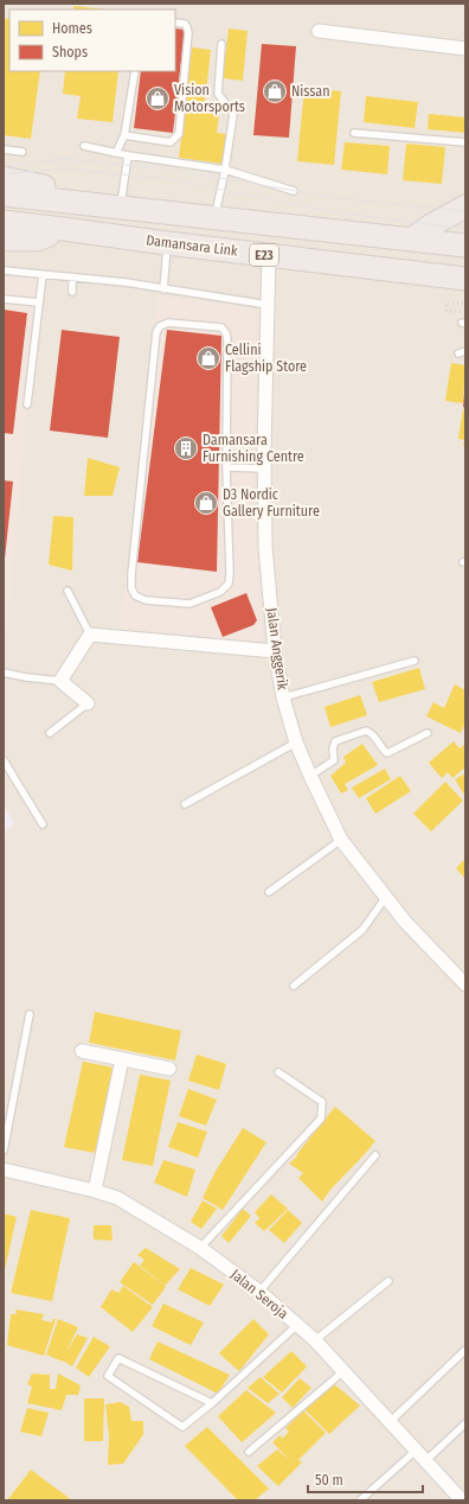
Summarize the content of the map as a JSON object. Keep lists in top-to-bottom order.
{
  "streets": {
    "highway": ["Damansara Link", "E23"],
    "street": ["Jalan Anggerik", "Jalan Seroja"]
  },
  "crossings": [
    ["Damansara Link", "Jalan Anggerik"]
  ],
  "places": {
    "shop": [
      "Nissan",
      "Vision Motorsports",
      "Cellini Flagship Store",
      "D3 Nordic Gallery Furniture"
    ],
    "building": ["Damansara Furnishing Centre"]
  },
  "legend": ["Homes", "Shops"],
  "scale_bar": "50 m"
}
